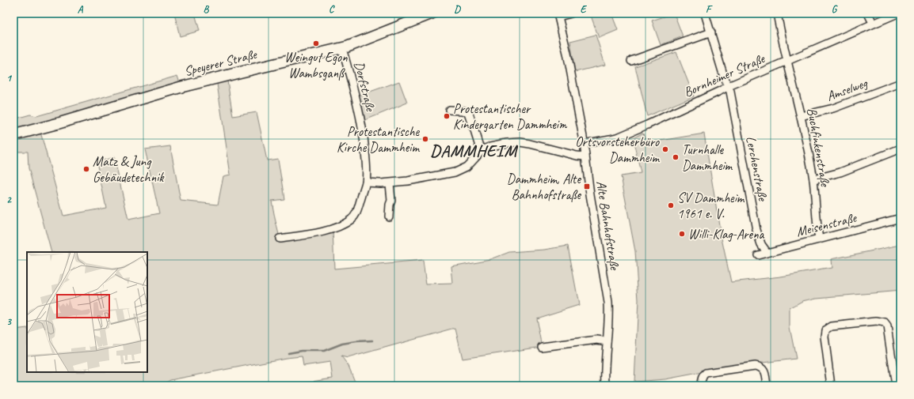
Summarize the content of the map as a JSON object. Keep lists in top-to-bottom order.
{
  "streets": {
    "street": [
      "Speyerer Straße",
      "Bornheimer Straße",
      "Dorfstraße",
      "Amselweg",
      "Buchfinkenstraße",
      "Lerchenstraße",
      "Meisenstraße",
      "Alte Bahnhofstraße"
    ]
  },
  "crossings": [
    ["Speyerer Straße", "Dorfstraße"],
    ["Bornheimer Straße", "Buchfinkenstraße"],
    ["Bornheimer Straße", "Lerchenstraße"],
    ["Bornheimer Straße", "Alte Bahnhofstraße"],
    ["Amselweg", "Buchfinkenstraße"],
    ["Buchfinkenstraße", "Meisenstraße"],
    ["Lerchenstraße", "Meisenstraße"]
  ],
  "districts": ["DAMMHEIM"],
  "places": {
    "other": [
      "Weingut Egon Wambsganß",
      "Protestantischer Kindergarten Dammheim",
      "Protestantische Kirche Dammheim",
      "Ortsvorsteherbüro Dammheim",
      "Turnhalle Dammheim",
      "Matz & Jung Gebäudetechnik",
      "SV Dammheim 1961 e. V.",
      "Willi-Klag-Arena"
    ],
    "transit": ["Dammheim, Alte Bahnhofstraße"]
  },
  "grid": {
    "columns": [
      "A",
      "B",
      "C",
      "D",
      "E",
      "F",
      "G"
    ],
    "rows": ["1", "2", "3"]
  }
}
